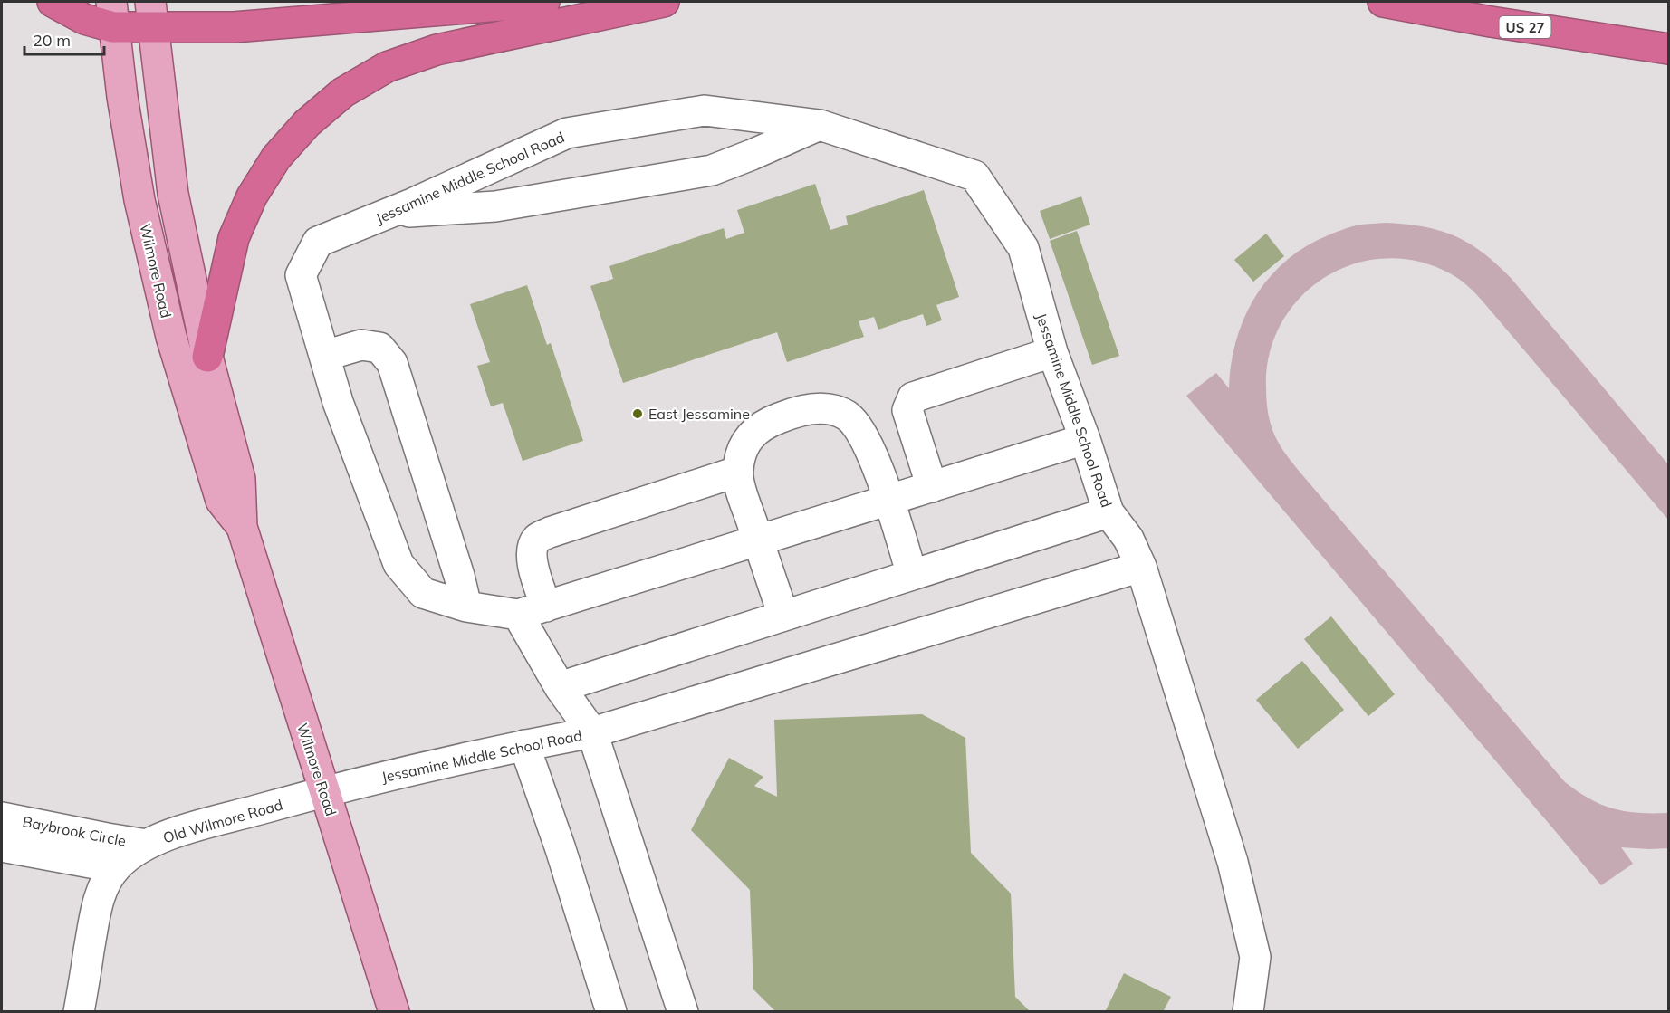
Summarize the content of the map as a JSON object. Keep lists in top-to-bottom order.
{
  "streets": {
    "highway": ["US 27"],
    "main road": ["Wilmore Road"],
    "street": ["Jessamine Middle School Road", "Old Wilmore Road", "Baybrook Circle"]
  },
  "crossings": [
    ["Jessamine Middle School Road", "Wilmore Road"],
    ["Jessamine Middle School Road", "Old Wilmore Road"],
    ["Wilmore Road", "Old Wilmore Road"],
    ["Old Wilmore Road", "Baybrook Circle"]
  ],
  "places": ["East Jessamine"],
  "scale_bar": "20 m"
}
